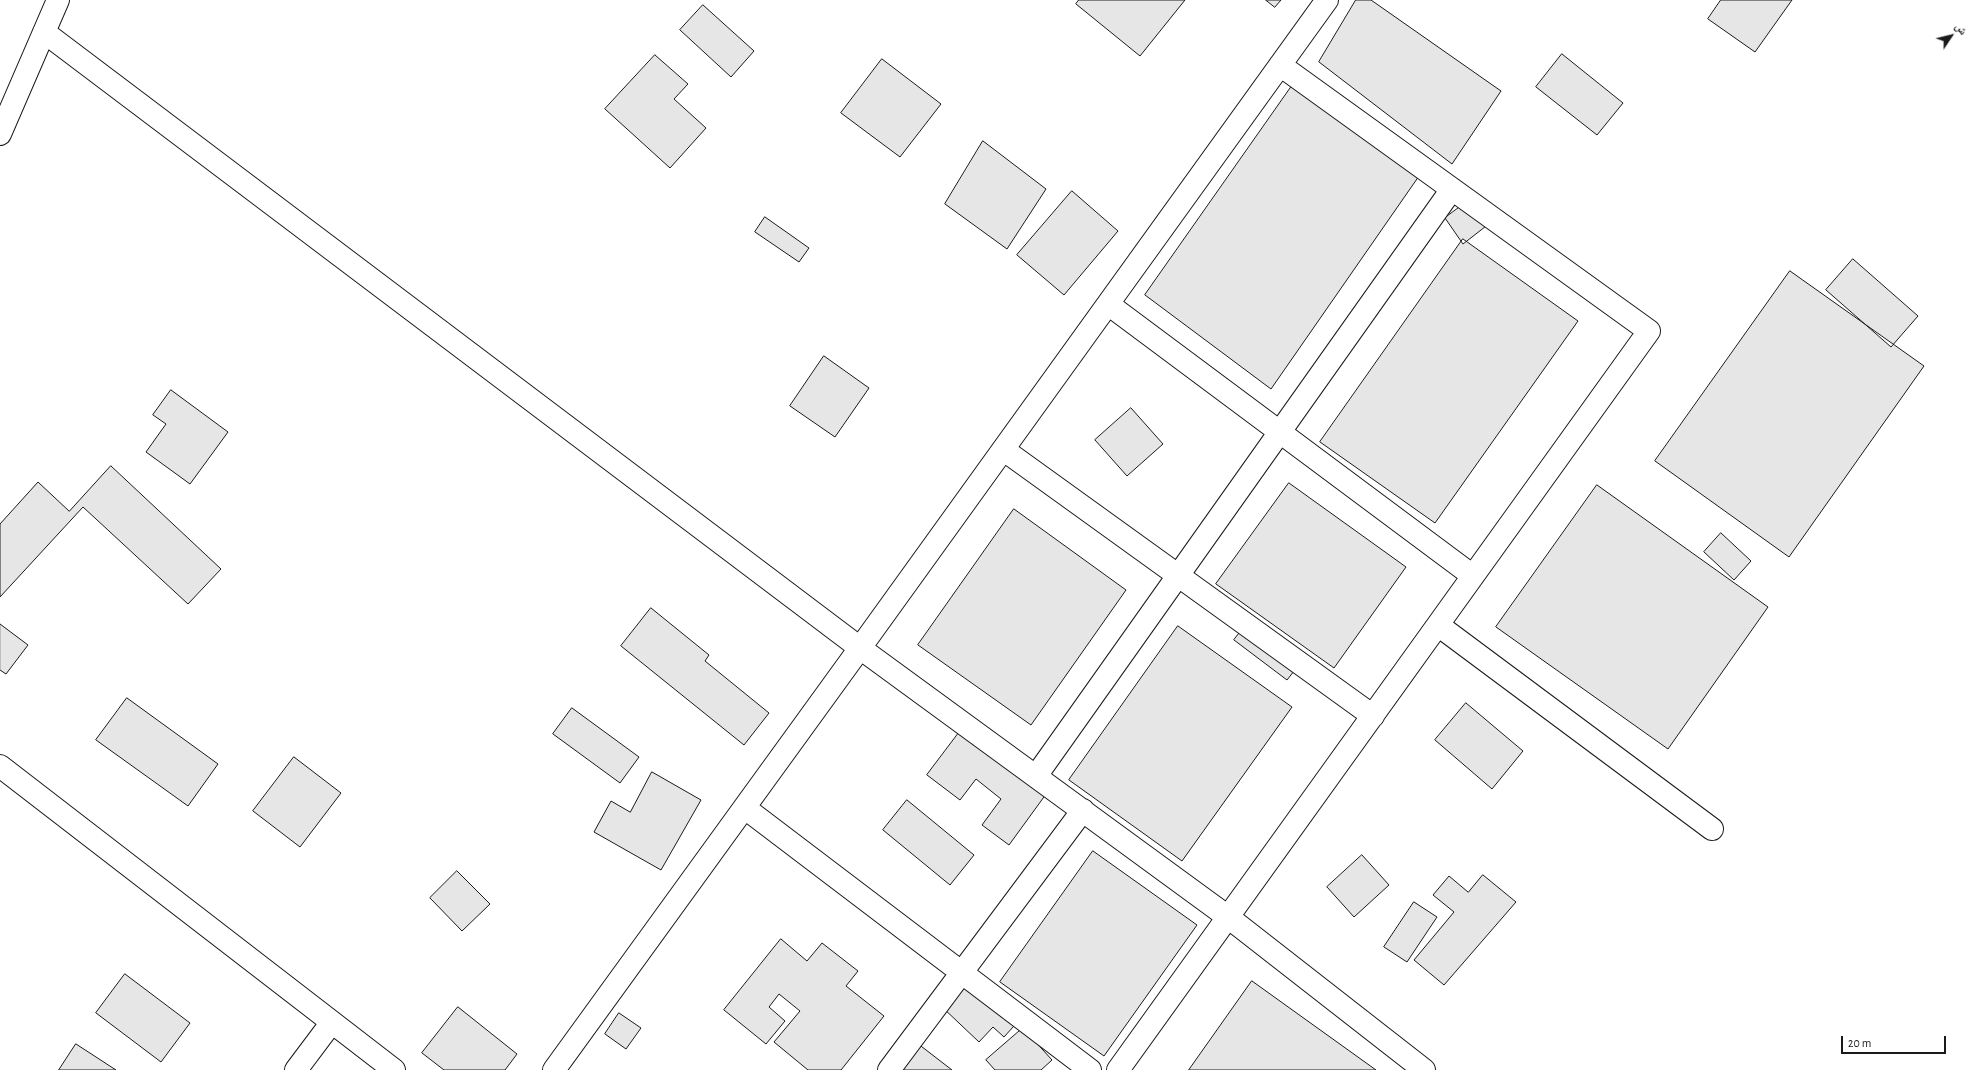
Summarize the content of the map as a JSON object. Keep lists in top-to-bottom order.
{
  "scale_bar": "20 m",
  "north": "top right"
}
